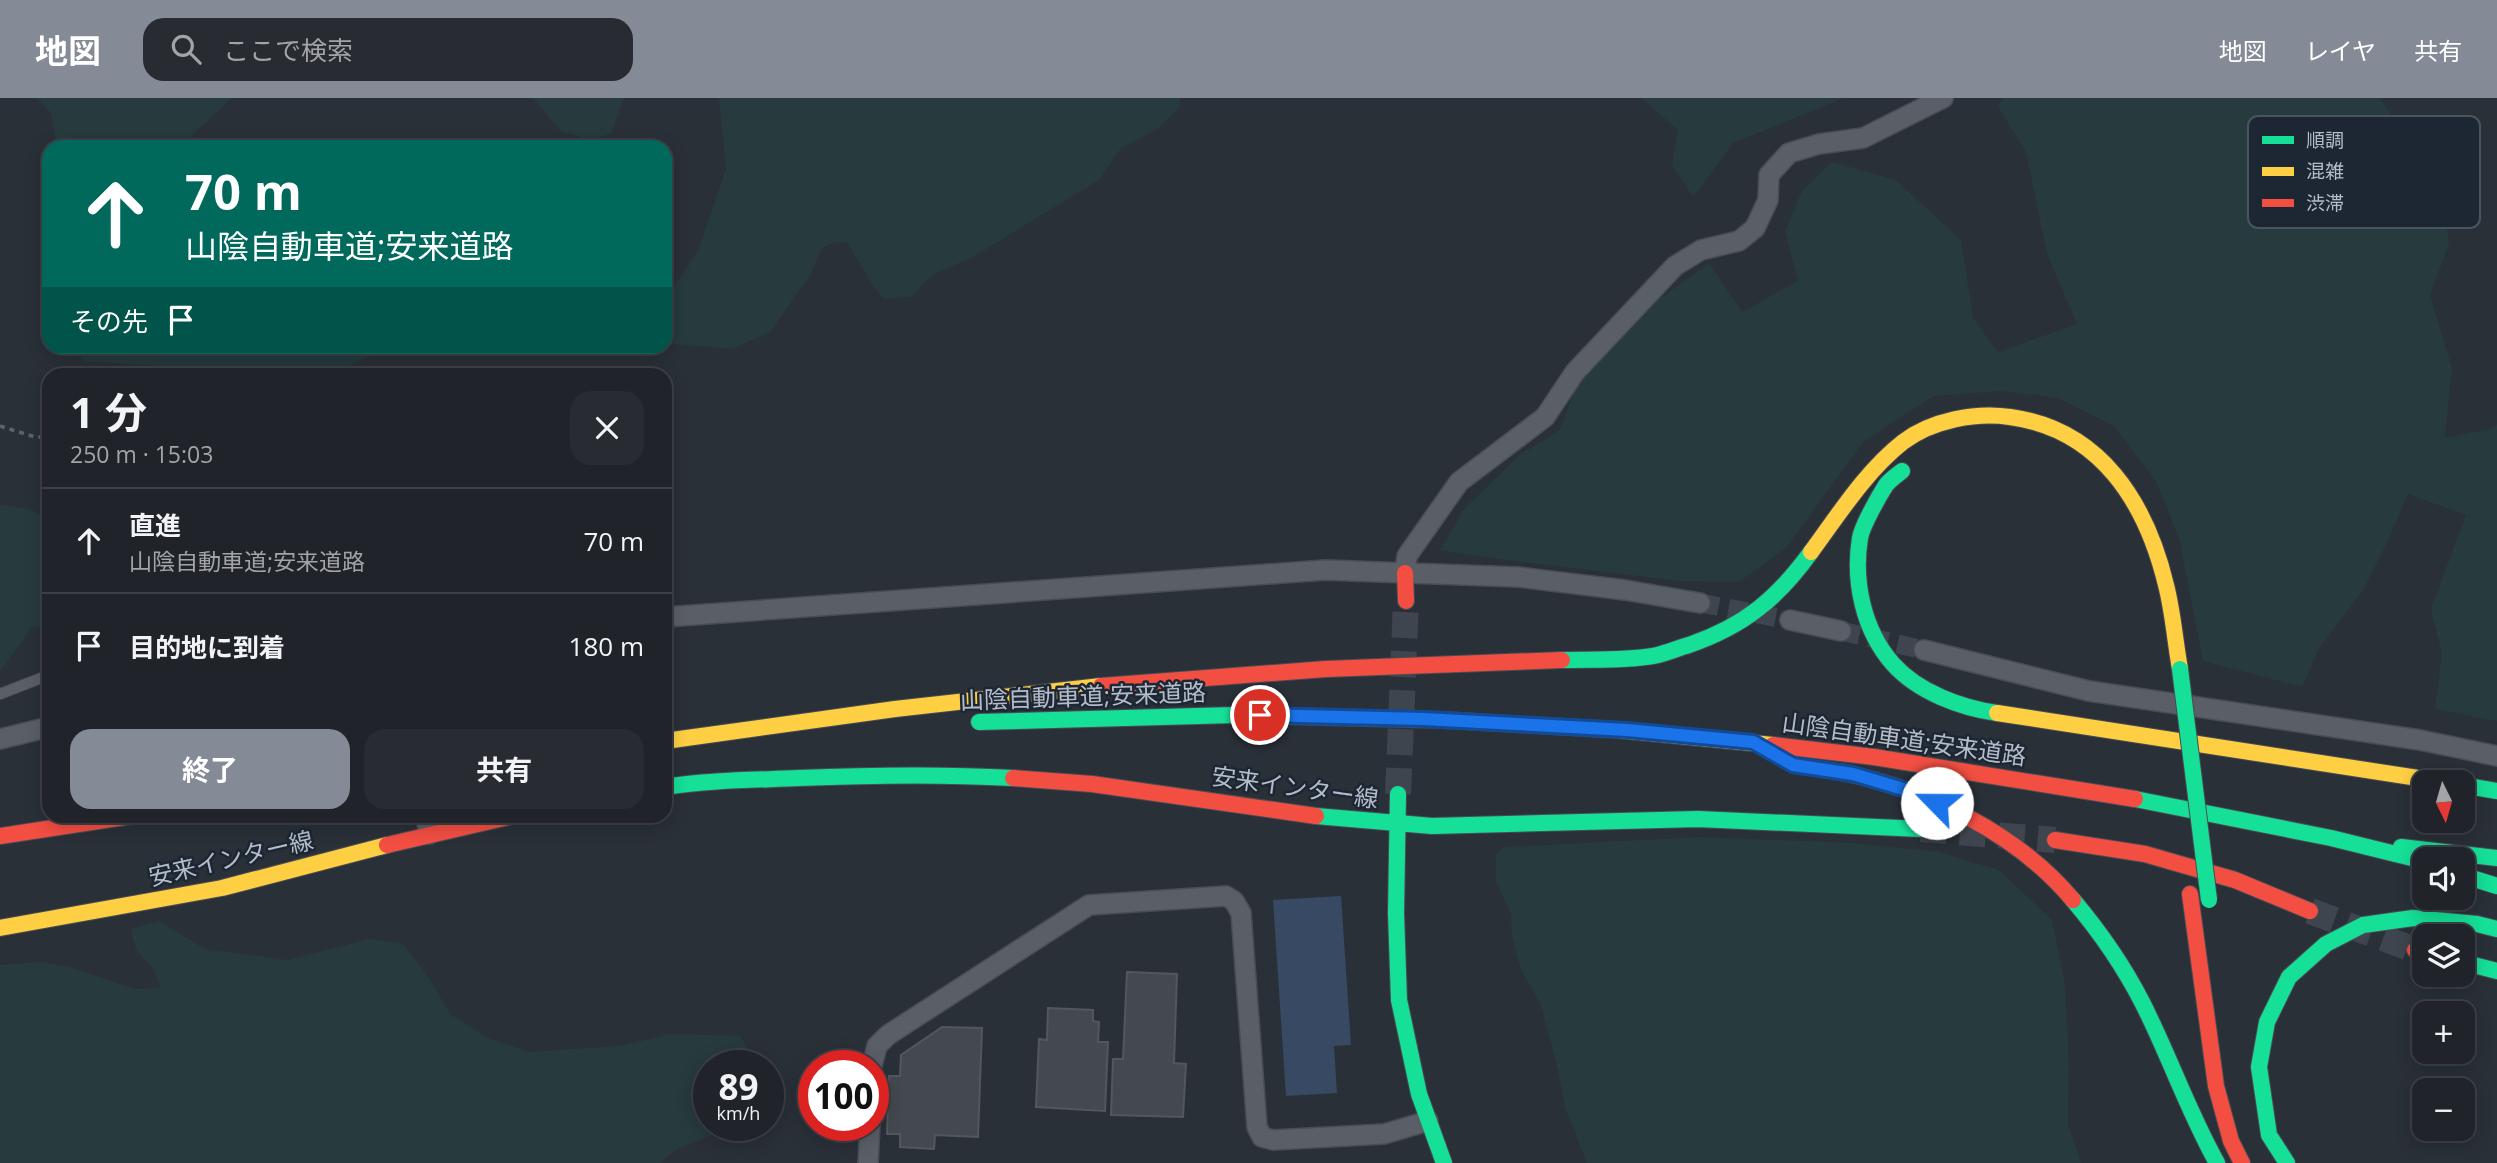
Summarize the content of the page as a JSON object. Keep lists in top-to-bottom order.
{
  "streets": {
    "main road": ["山陰自動車道;安来道路", "安来インター線"]
  },
  "legend": ["順調", "混雑", "渋滞"],
  "north": "bottom",
  "page": {
    "header": "地図",
    "search": "ここで検索",
    "nav": ["地図", "レイヤ", "共有"],
    "turn": ["70 m", "山陰自動車道;安来道路"],
    "then": "その先",
    "heading": ["1 分", "250 m · 15:03"],
    "list": [
      {
        "name": "直進",
        "note": "山陰自動車道;安来道路",
        "value": "70 m"
      },
      {
        "name": "目的地に到着",
        "value": "180 m"
      }
    ],
    "buttons": ["終了", "共有"],
    "map_buttons": ["+", "−"],
    "speed": "89 km/h",
    "limit": "100"
  }
}
